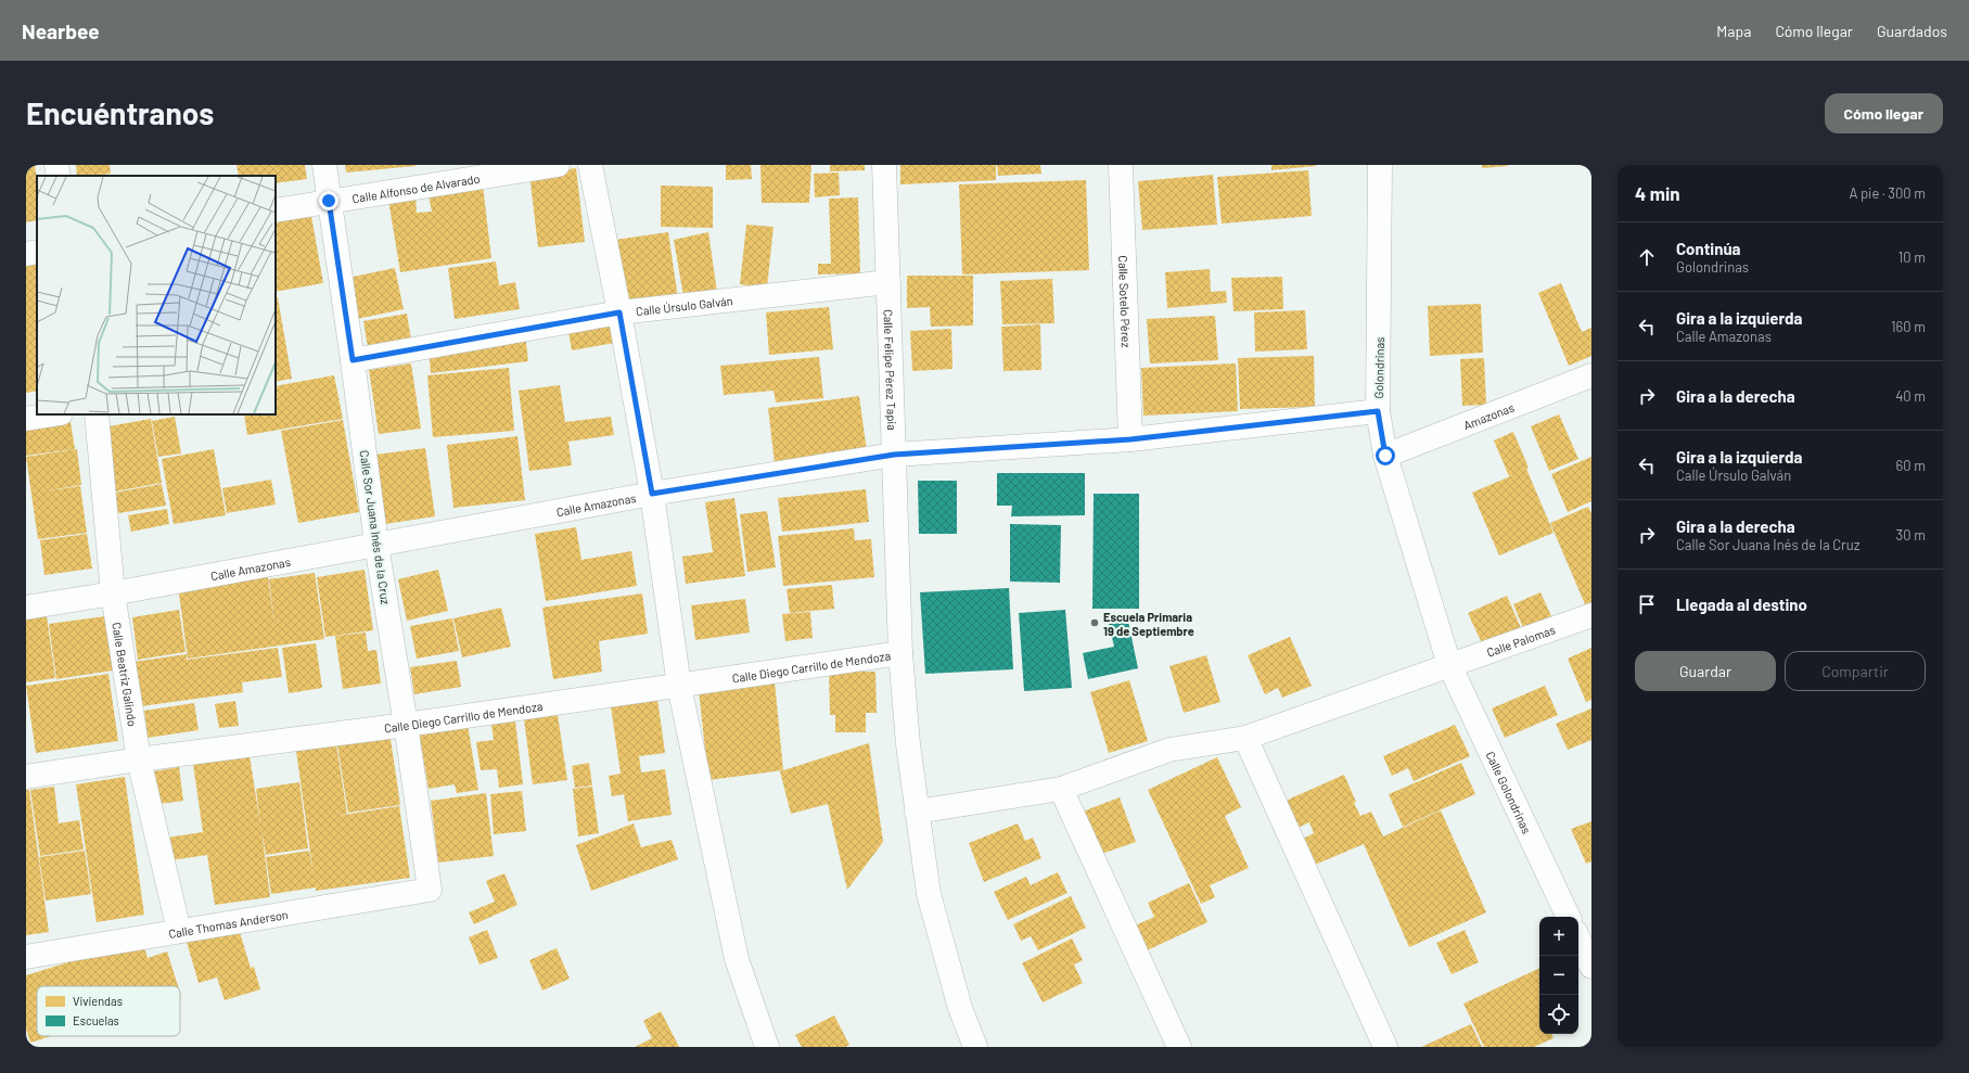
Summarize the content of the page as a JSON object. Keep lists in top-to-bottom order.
{
  "streets": {
    "street": [
      "Calle Alfonso de Alvarado",
      "Calle Sotelo Pérez",
      "Calle Úrsulo Galván",
      "Golondrinas",
      "Calle Felipe Pérez Tapia",
      "Amazonas",
      "Calle Amazonas",
      "Calle Sor Juana Inés de la Cruz",
      "Calle Palomas",
      "Calle Diego Carrillo de Mendoza",
      "Calle Beatriz Galindo",
      "Calle Golondrinas",
      "Calle Thomas Anderson"
    ]
  },
  "crossings": [
    ["Calle Alfonso de Alvarado", "Calle Sor Juana Inés de la Cruz"],
    ["Calle Sotelo Pérez", "Calle Amazonas"],
    ["Calle Úrsulo Galván", "Calle Felipe Pérez Tapia"],
    ["Calle Úrsulo Galván", "Calle Sor Juana Inés de la Cruz"],
    ["Golondrinas", "Amazonas"],
    ["Golondrinas", "Calle Amazonas"],
    ["Golondrinas", "Calle Palomas"],
    ["Golondrinas", "Calle Golondrinas"],
    ["Calle Felipe Pérez Tapia", "Calle Amazonas"],
    ["Calle Felipe Pérez Tapia", "Calle Palomas"],
    ["Calle Felipe Pérez Tapia", "Calle Diego Carrillo de Mendoza"],
    ["Calle Amazonas", "Calle Sor Juana Inés de la Cruz"],
    ["Calle Amazonas", "Calle Beatriz Galindo"],
    ["Calle Sor Juana Inés de la Cruz", "Calle Diego Carrillo de Mendoza"],
    ["Calle Sor Juana Inés de la Cruz", "Calle Thomas Anderson"],
    ["Calle Palomas", "Calle Golondrinas"],
    ["Calle Diego Carrillo de Mendoza", "Calle Beatriz Galindo"],
    ["Calle Beatriz Galindo", "Calle Thomas Anderson"]
  ],
  "places": ["Escuela Primaria 19 de Septiembre"],
  "legend": ["Viviendas", "Escuelas"],
  "page": {
    "header": "Nearbee",
    "nav": ["Mapa", "Cómo llegar", "Guardados"],
    "buttons": [
      "Cómo llegar",
      ["Guardar", "Compartir"]
    ],
    "title": "Encuéntranos",
    "heading": ["4 min", "A pie · 300 m"],
    "list": [
      ["Continúa", "Golondrinas", "10 m"],
      ["Gira a la izquierda", "Calle Amazonas", "160 m"],
      ["Gira a la derecha", "40 m"],
      ["Gira a la izquierda", "Calle Úrsulo Galván", "60 m"],
      ["Gira a la derecha", "Calle Sor Juana Inés de la Cruz", "30 m"],
      "Llegada al destino"
    ],
    "map_buttons": ["+", "−"]
  }
}
